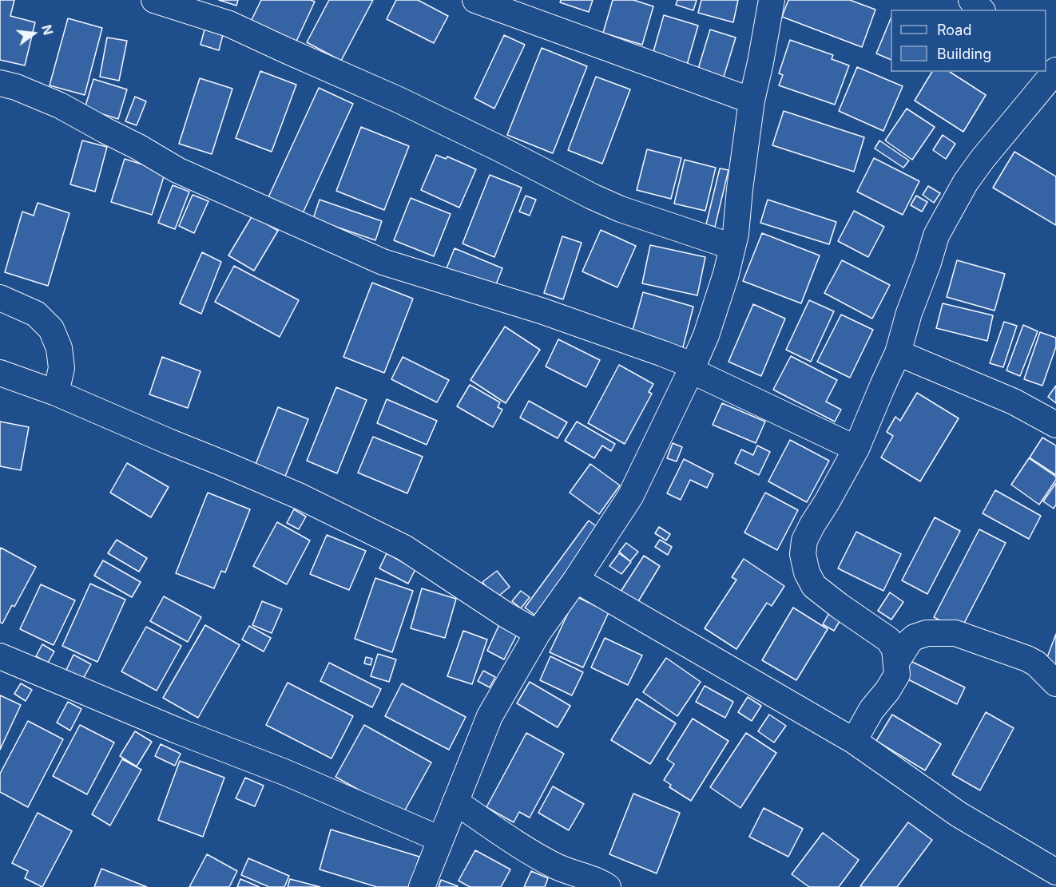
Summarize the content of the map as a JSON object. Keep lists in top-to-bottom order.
{
  "legend": ["Road", "Building"],
  "north": "right"
}
